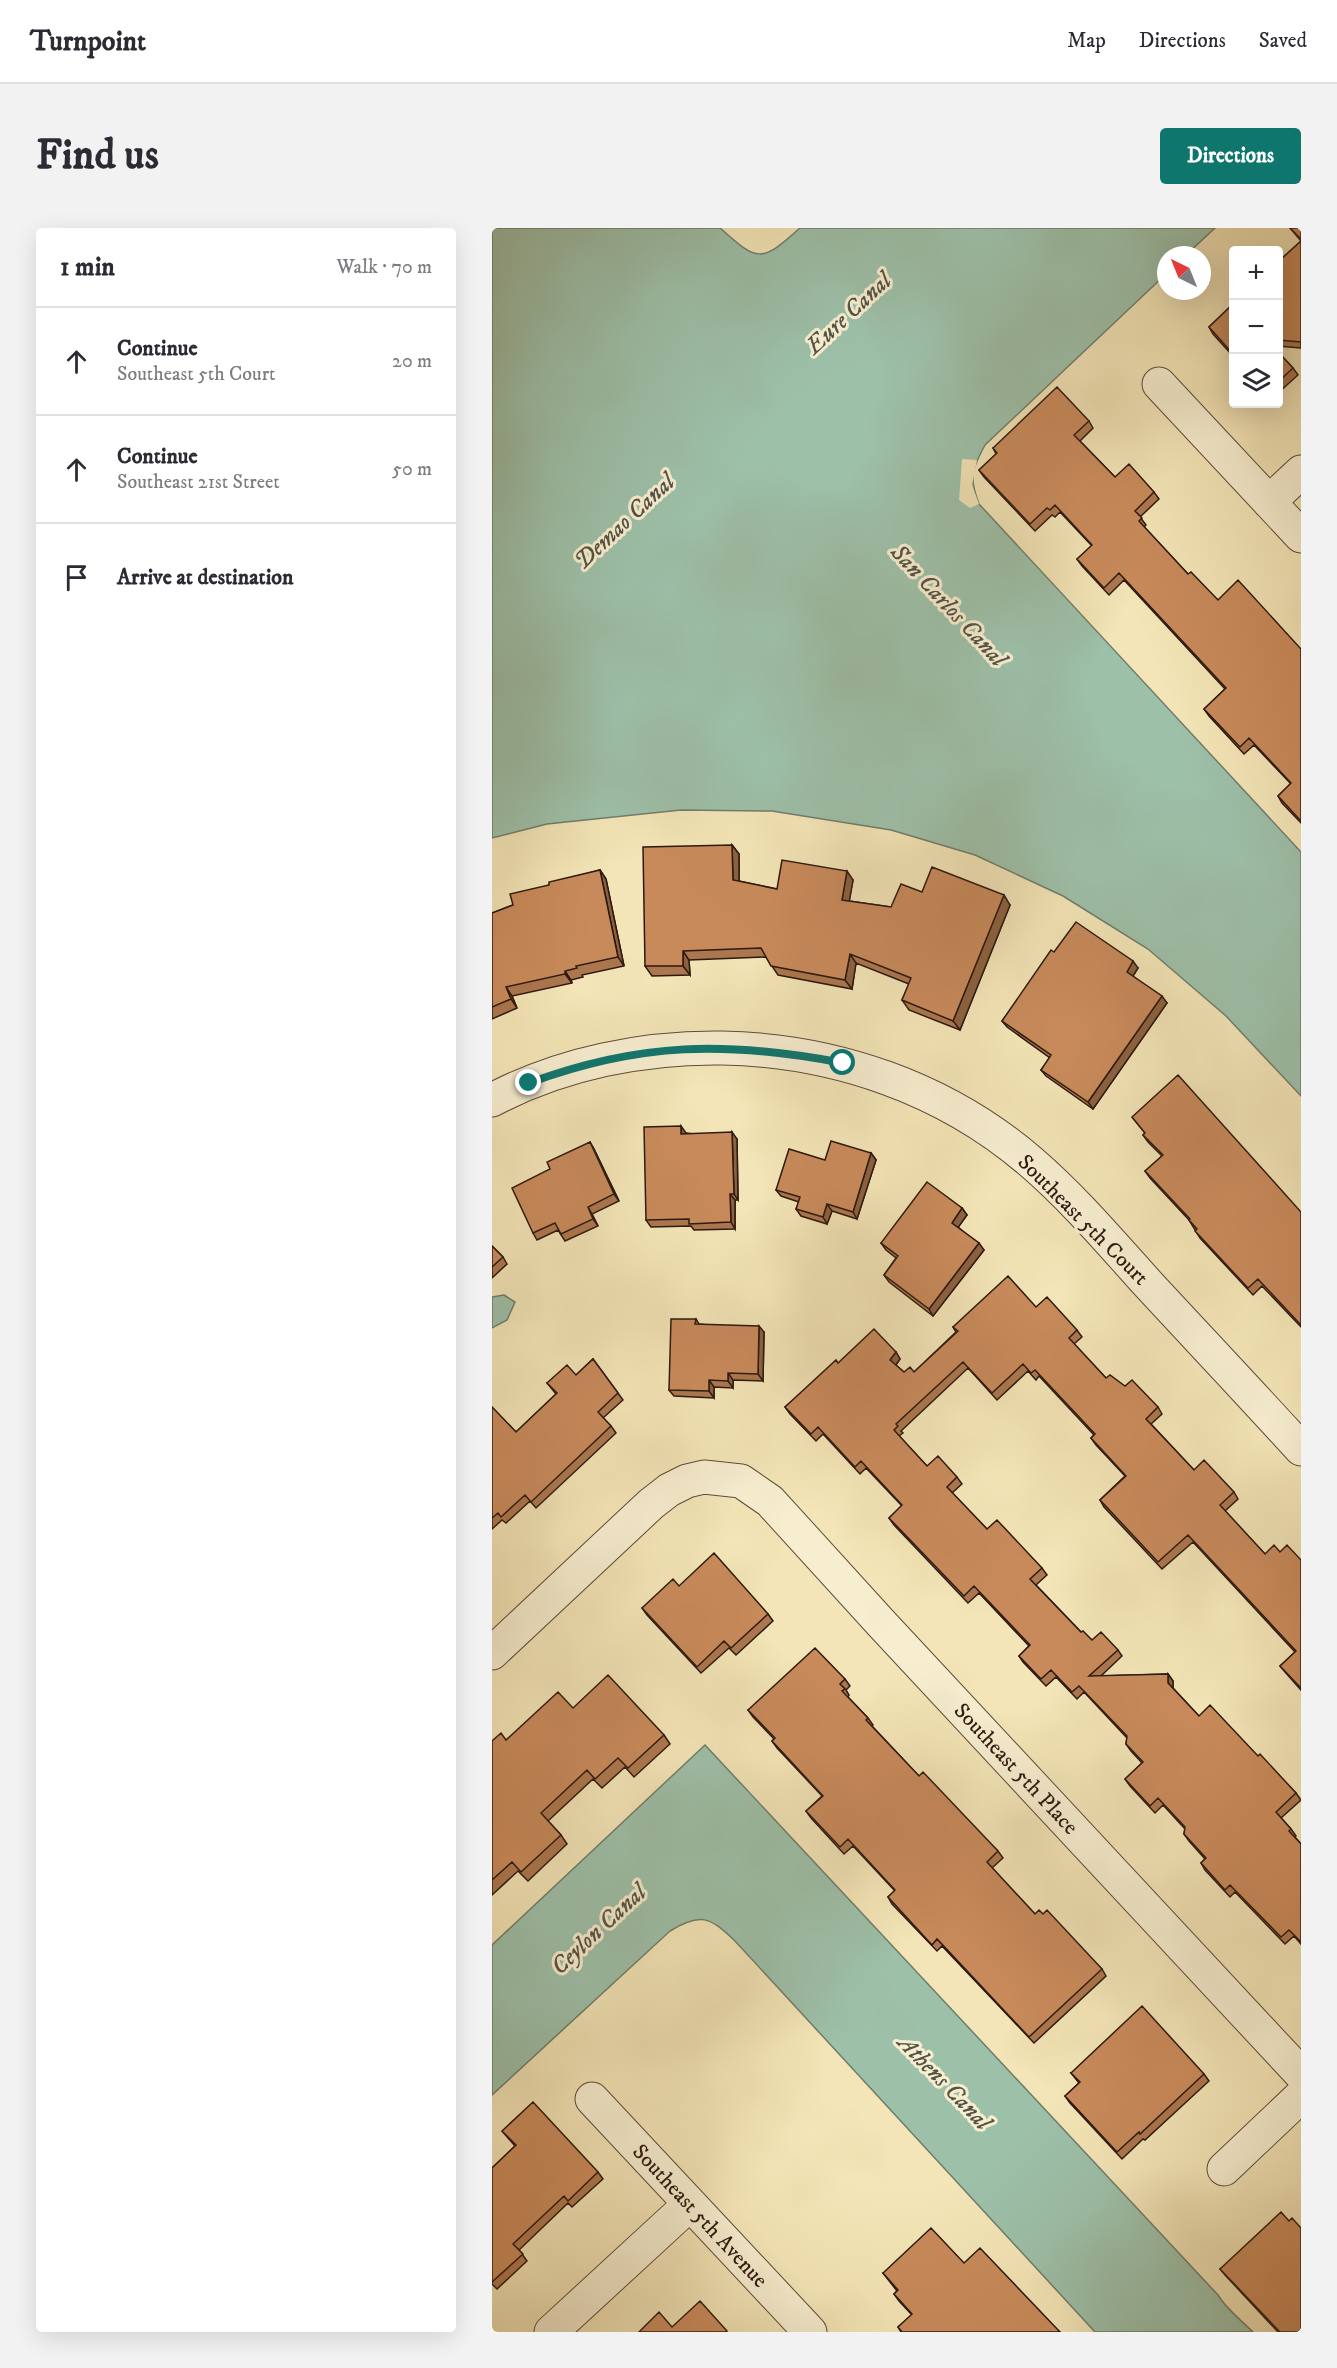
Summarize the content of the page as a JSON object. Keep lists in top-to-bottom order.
{
  "streets": {
    "street": ["Southeast 5th Court", "Southeast 5th Place", "Southeast 5th Avenue"]
  },
  "water": [
    "Eure Canal",
    "Demao Canal",
    "San Carlos Canal",
    "Ceylon Canal",
    "Athens Canal"
  ],
  "north": "top left",
  "page": {
    "header": "Turnpoint",
    "nav": ["Map", "Directions", "Saved"],
    "buttons": "Directions",
    "title": "Find us",
    "heading": ["1 min", "Walk · 70 m"],
    "map_buttons": ["+", "−"],
    "list": [
      ["Continue", "Southeast 5th Court", "20 m"],
      ["Continue", "Southeast 21st Street", "50 m"],
      "Arrive at destination"
    ]
  }
}
